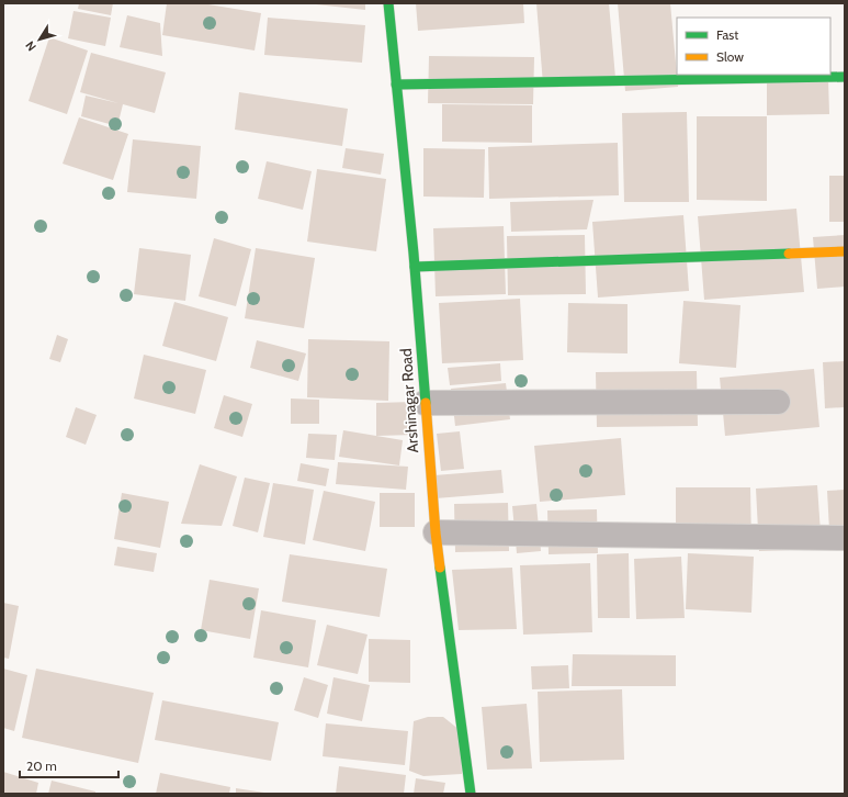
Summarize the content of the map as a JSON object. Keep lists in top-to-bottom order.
{
  "streets": {
    "street": ["Arshinagar Road"]
  },
  "legend": ["Fast", "Slow"],
  "scale_bar": "20 m",
  "north": "bottom left"
}
